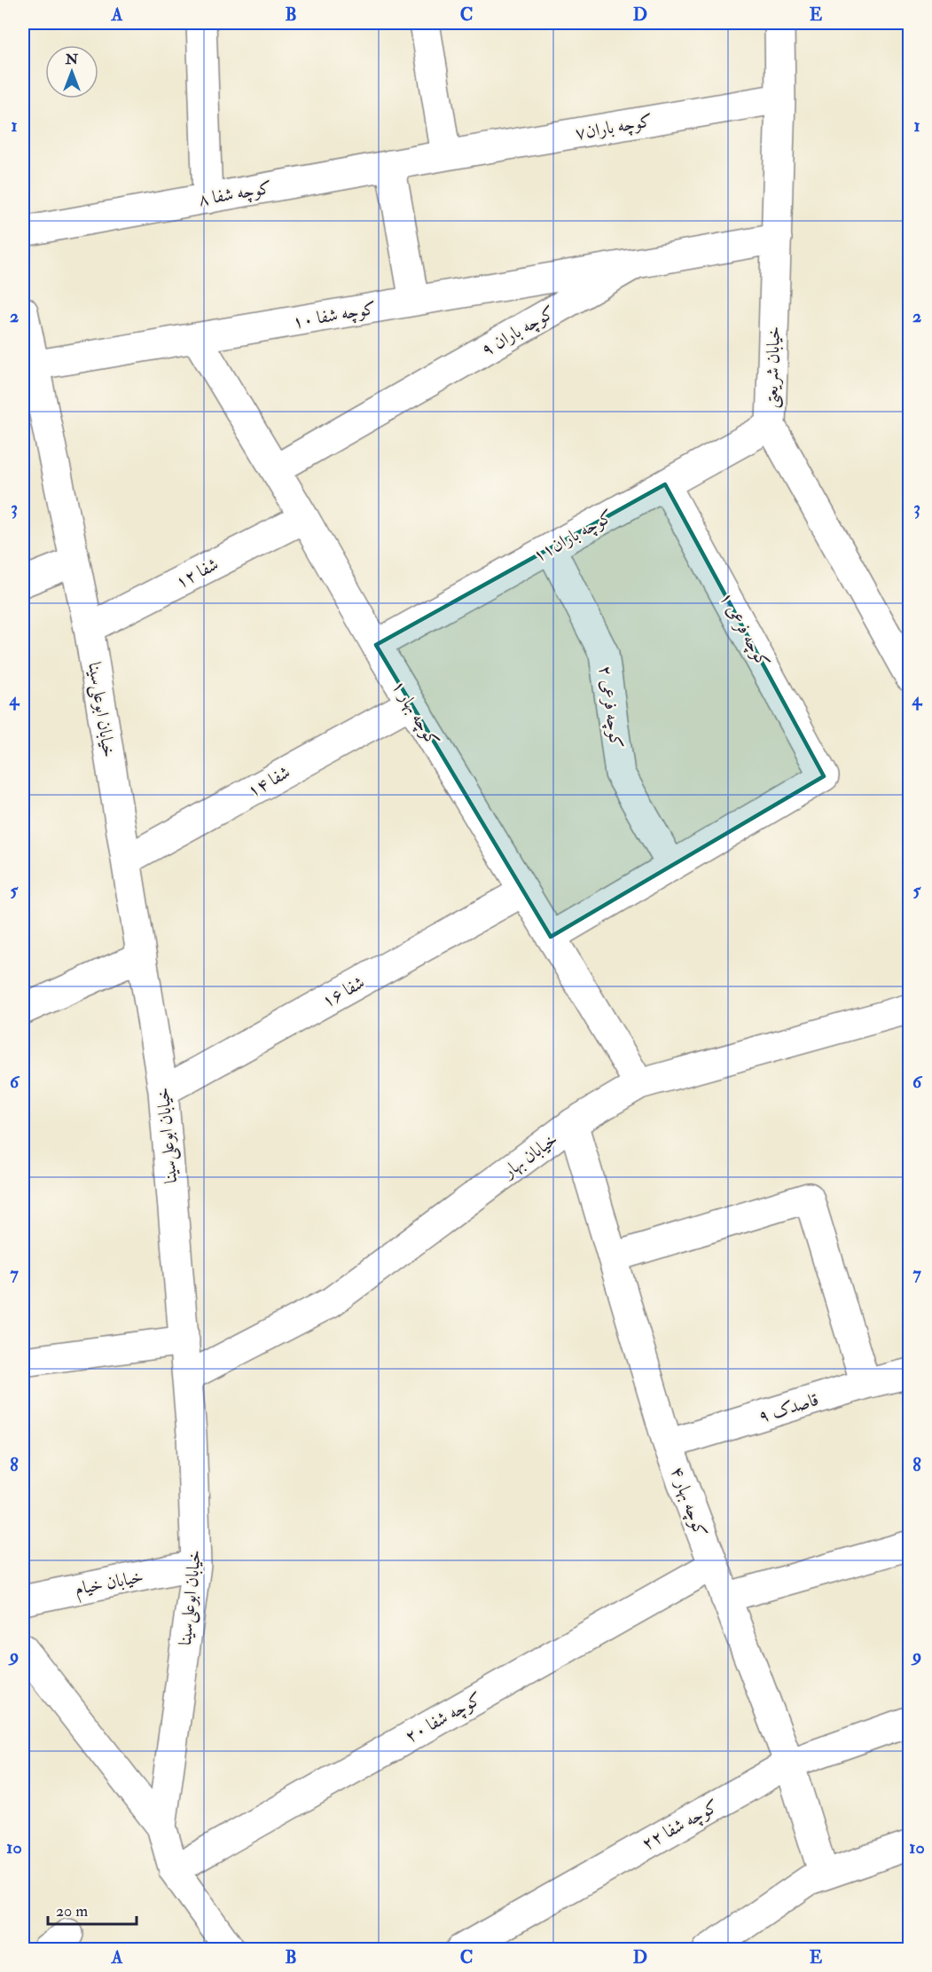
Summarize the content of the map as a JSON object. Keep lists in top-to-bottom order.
{
  "streets": {
    "street": [
      "کوچه باران۷",
      "کوچه شفا ۸",
      "کوچه شفا ۱۰",
      "کوچه باران ۹",
      "خیابان شریعتی",
      "کوچه باران۱۱",
      "شفا ۱۲",
      "کوچه فرعی ۱",
      "کوچه فرعی ۲",
      "خیابان ابوعلی‌سینا",
      "کوچه بهار ۱",
      "شفا ۱۴",
      "شفا ۱۶",
      "خیابان بهار",
      "قاصدک ۹",
      "کوچه بهار ۴",
      "خیابان خیام",
      "کوچه شفا ۲۰",
      "کوچه شفا ۲۲"
    ]
  },
  "crossings": [
    ["کوچه باران۷", "کوچه شفا ۸"],
    ["کوچه باران۷", "خیابان شریعتی"],
    ["کوچه شفا ۱۰", "کوچه باران ۹"],
    ["کوچه شفا ۱۰", "خیابان ابوعلی‌سینا"],
    ["کوچه شفا ۱۰", "کوچه بهار ۱"],
    ["کوچه باران ۹", "خیابان شریعتی"],
    ["کوچه باران ۹", "کوچه بهار ۱"],
    ["خیابان شریعتی", "کوچه باران۱۱"],
    ["کوچه باران۱۱", "کوچه فرعی ۱"],
    ["کوچه باران۱۱", "کوچه فرعی ۲"],
    ["کوچه باران۱۱", "کوچه بهار ۱"],
    ["شفا ۱۲", "خیابان ابوعلی‌سینا"],
    ["شفا ۱۲", "کوچه بهار ۱"],
    ["کوچه فرعی ۱", "کوچه فرعی ۲"],
    ["خیابان ابوعلی‌سینا", "شفا ۱۴"],
    ["خیابان ابوعلی‌سینا", "شفا ۱۶"],
    ["خیابان ابوعلی‌سینا", "خیابان بهار"],
    ["خیابان ابوعلی‌سینا", "خیابان خیام"],
    ["خیابان ابوعلی‌سینا", "کوچه شفا ۲۰"],
    ["کوچه بهار ۱", "شفا ۱۴"],
    ["کوچه بهار ۱", "شفا ۱۶"],
    ["کوچه بهار ۱", "خیابان بهار"],
    ["خیابان بهار", "کوچه بهار ۴"],
    ["قاصدک ۹", "کوچه بهار ۴"],
    ["کوچه بهار ۴", "کوچه شفا ۲۰"],
    ["کوچه بهار ۴", "کوچه شفا ۲۲"]
  ],
  "scale_bar": "20 m",
  "north": "top",
  "grid": {
    "columns": [
      "A",
      "B",
      "C",
      "D",
      "E"
    ],
    "rows": [
      "1",
      "2",
      "3",
      "4",
      "5",
      "6",
      "7",
      "8",
      "9",
      "10"
    ]
  }
}
